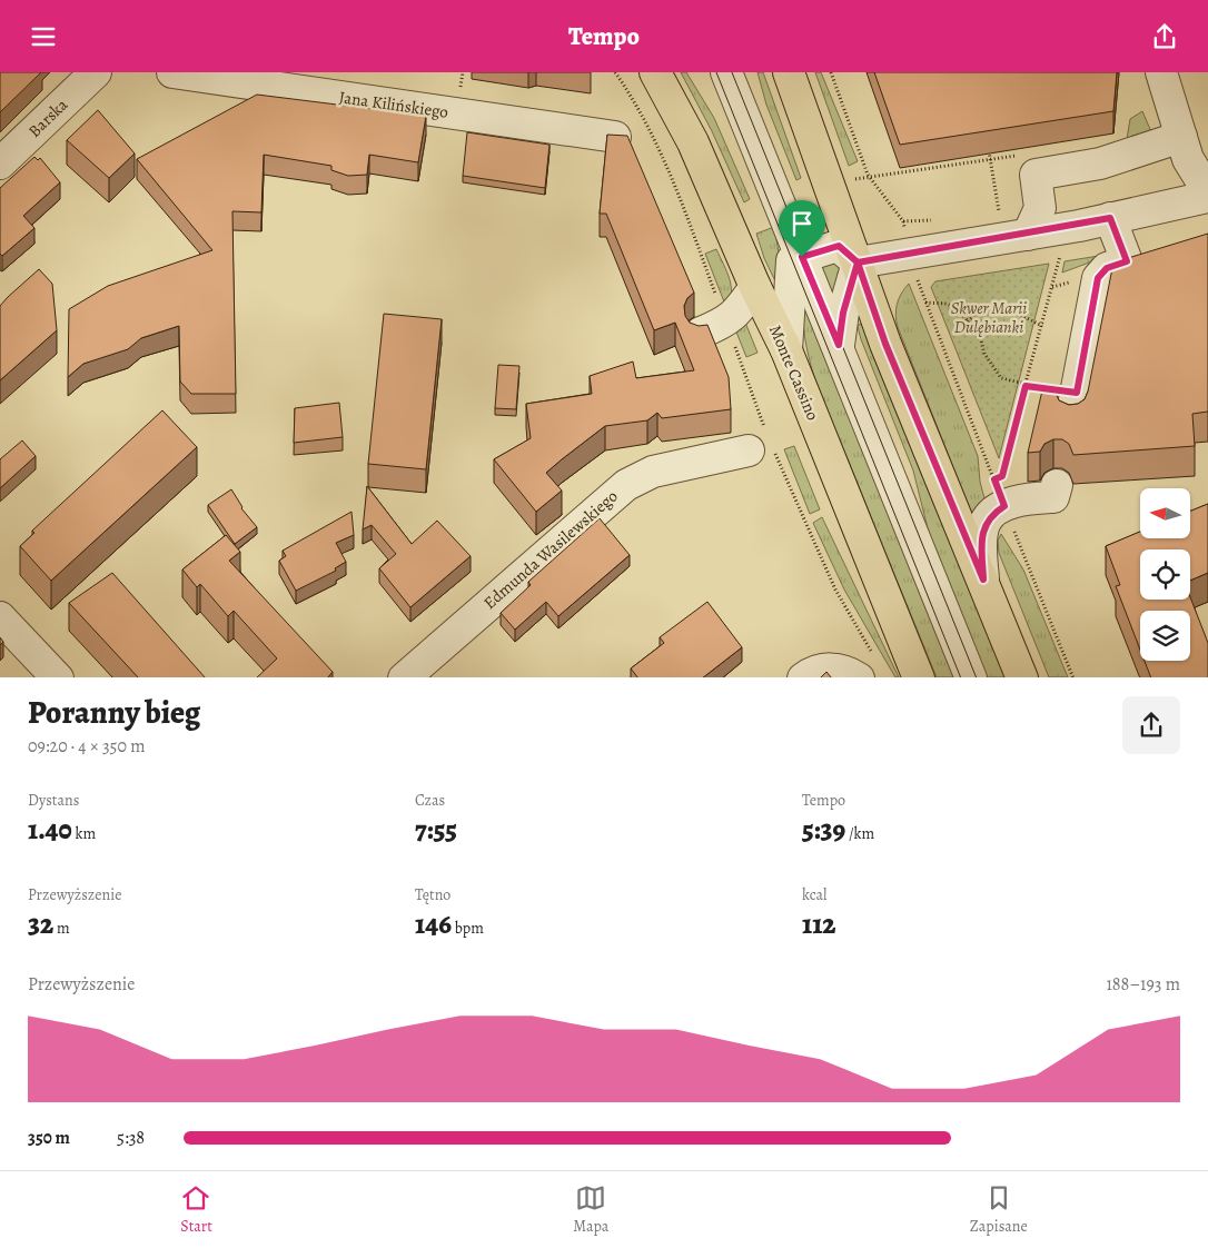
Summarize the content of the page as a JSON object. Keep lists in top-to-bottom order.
{
  "streets": {
    "main road": ["Monte Cassino"],
    "street": ["Jana Kilińskiego", "Barska", "Edmunda Wasilewskiego"]
  },
  "parks": ["Skwer Marii Dulębianki"],
  "north": "left",
  "page": {
    "header": "Tempo",
    "heading": ["Poranny bieg", "09:20 · 4 × 350 m"],
    "stats": [
      ["Dystans", "1.40 km"],
      ["Czas", "7:55"],
      ["Tempo", "5:39 /km"],
      ["Przewyższenie", "32 m"],
      ["Tętno", "146 bpm"],
      ["kcal", "112"]
    ],
    "chart": ["Przewyższenie", "188–193 m"],
    "list": [
      {
        "name": "350 m",
        "note": "5:38"
      }
    ],
    "tabs": ["Start", "Mapa", "Zapisane"]
  }
}
